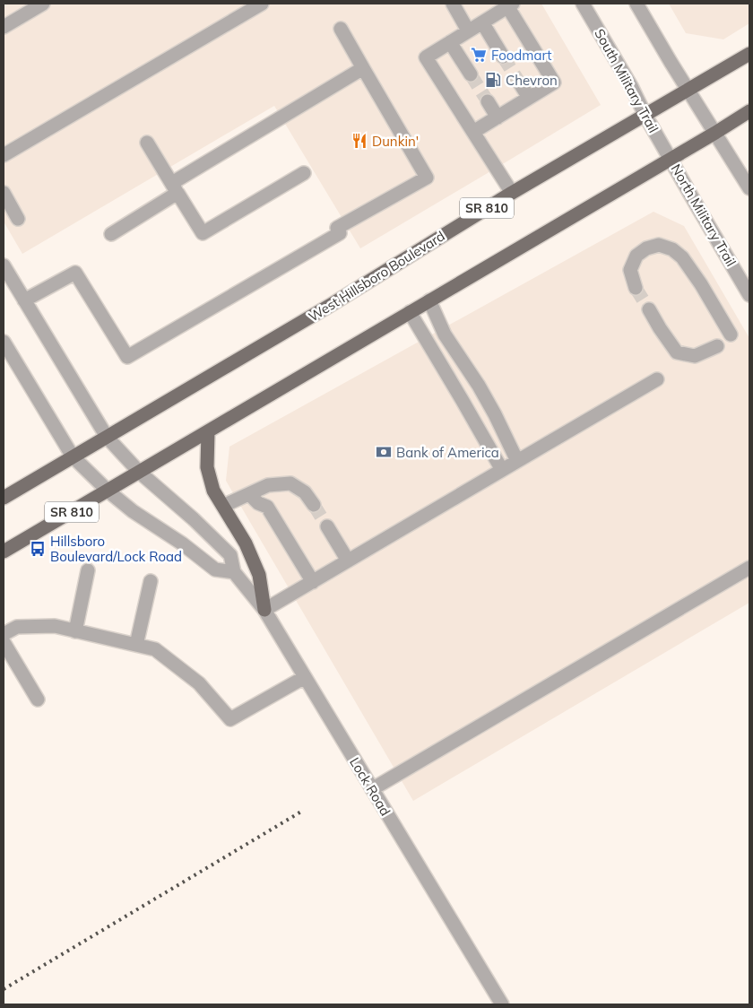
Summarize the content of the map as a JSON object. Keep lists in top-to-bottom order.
{
  "streets": {
    "main road": ["SR 810", "West Hillsboro Boulevard"],
    "street": ["South Military Trail", "North Military Trail", "Lock Road"]
  },
  "crossings": [
    ["South Military Trail", "SR 810"],
    ["South Military Trail", "North Military Trail"],
    ["South Military Trail", "West Hillsboro Boulevard"],
    ["SR 810", "North Military Trail"],
    ["SR 810", "Lock Road"],
    ["West Hillsboro Boulevard", "Lock Road"]
  ],
  "places": {
    "supermarket": ["Foodmart"],
    "fuel station": ["Chevron"],
    "restaurant": ["Dunkin'"],
    "bank": ["Bank of America"],
    "bus stop": ["Hillsboro Boulevard/Lock Road"]
  }
}
